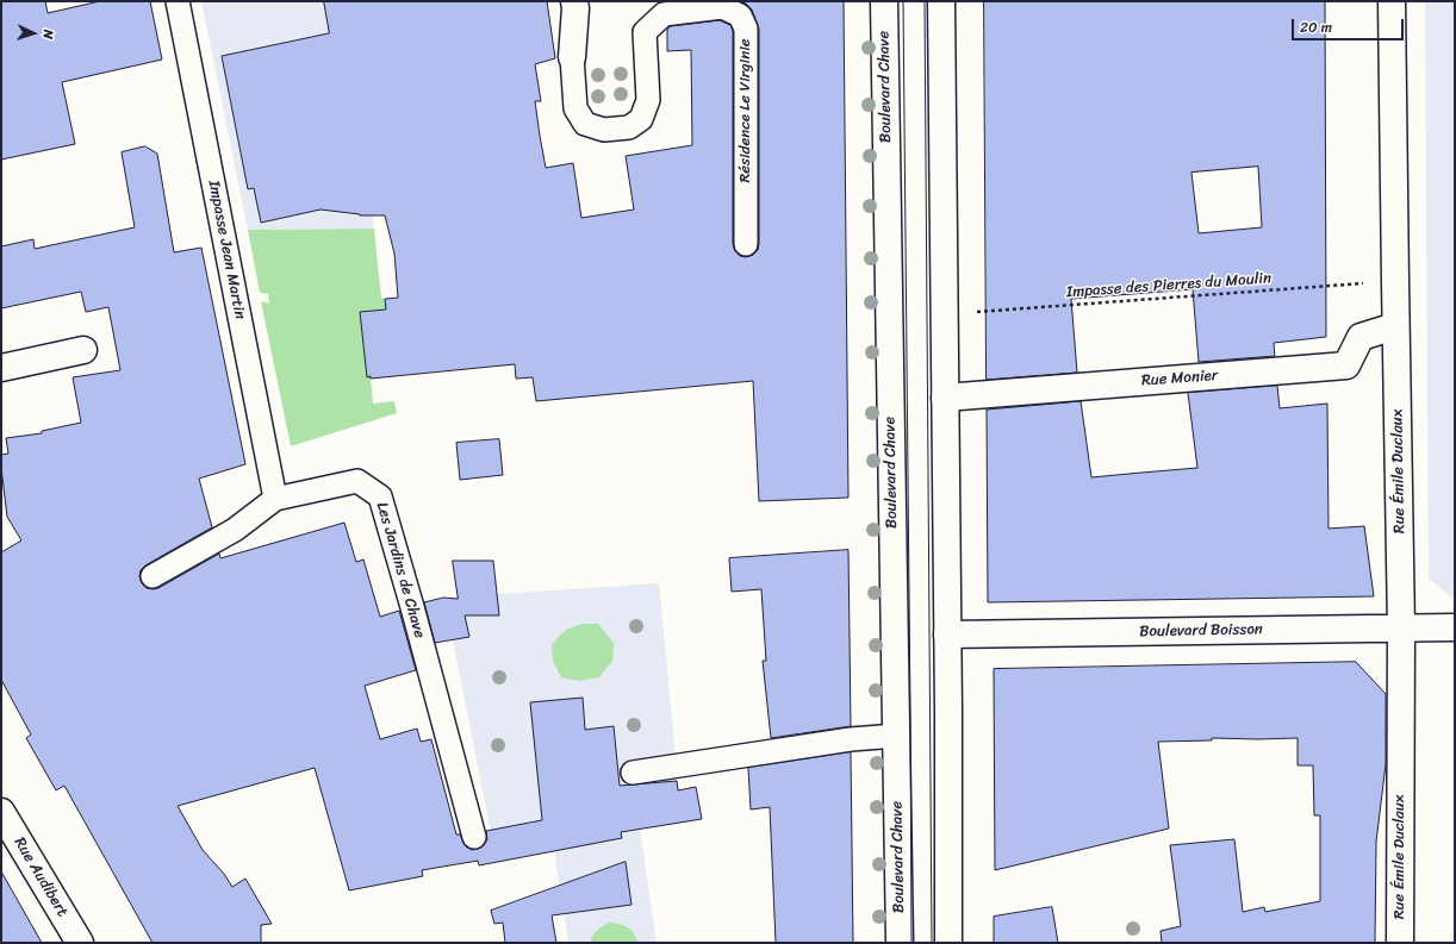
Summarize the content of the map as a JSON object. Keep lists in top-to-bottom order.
{
  "streets": {
    "street": [
      "Boulevard Chave",
      "Rue Monier",
      "Rue Émile Duclaux",
      "Boulevard Boisson",
      "Rue Audibert"
    ],
    "lane": ["Résidence Le Virginie", "Impasse Jean Martin", "Les Jardins de Chave"],
    "path": ["Impasse des Pierres du Moulin"]
  },
  "crossings": [
    ["Impasse Jean Martin", "Les Jardins de Chave"],
    ["Impasse des Pierres du Moulin", "Rue Émile Duclaux"],
    ["Rue Monier", "Rue Émile Duclaux"],
    ["Rue Émile Duclaux", "Boulevard Boisson"]
  ],
  "scale_bar": "20 m",
  "north": "right"
}
